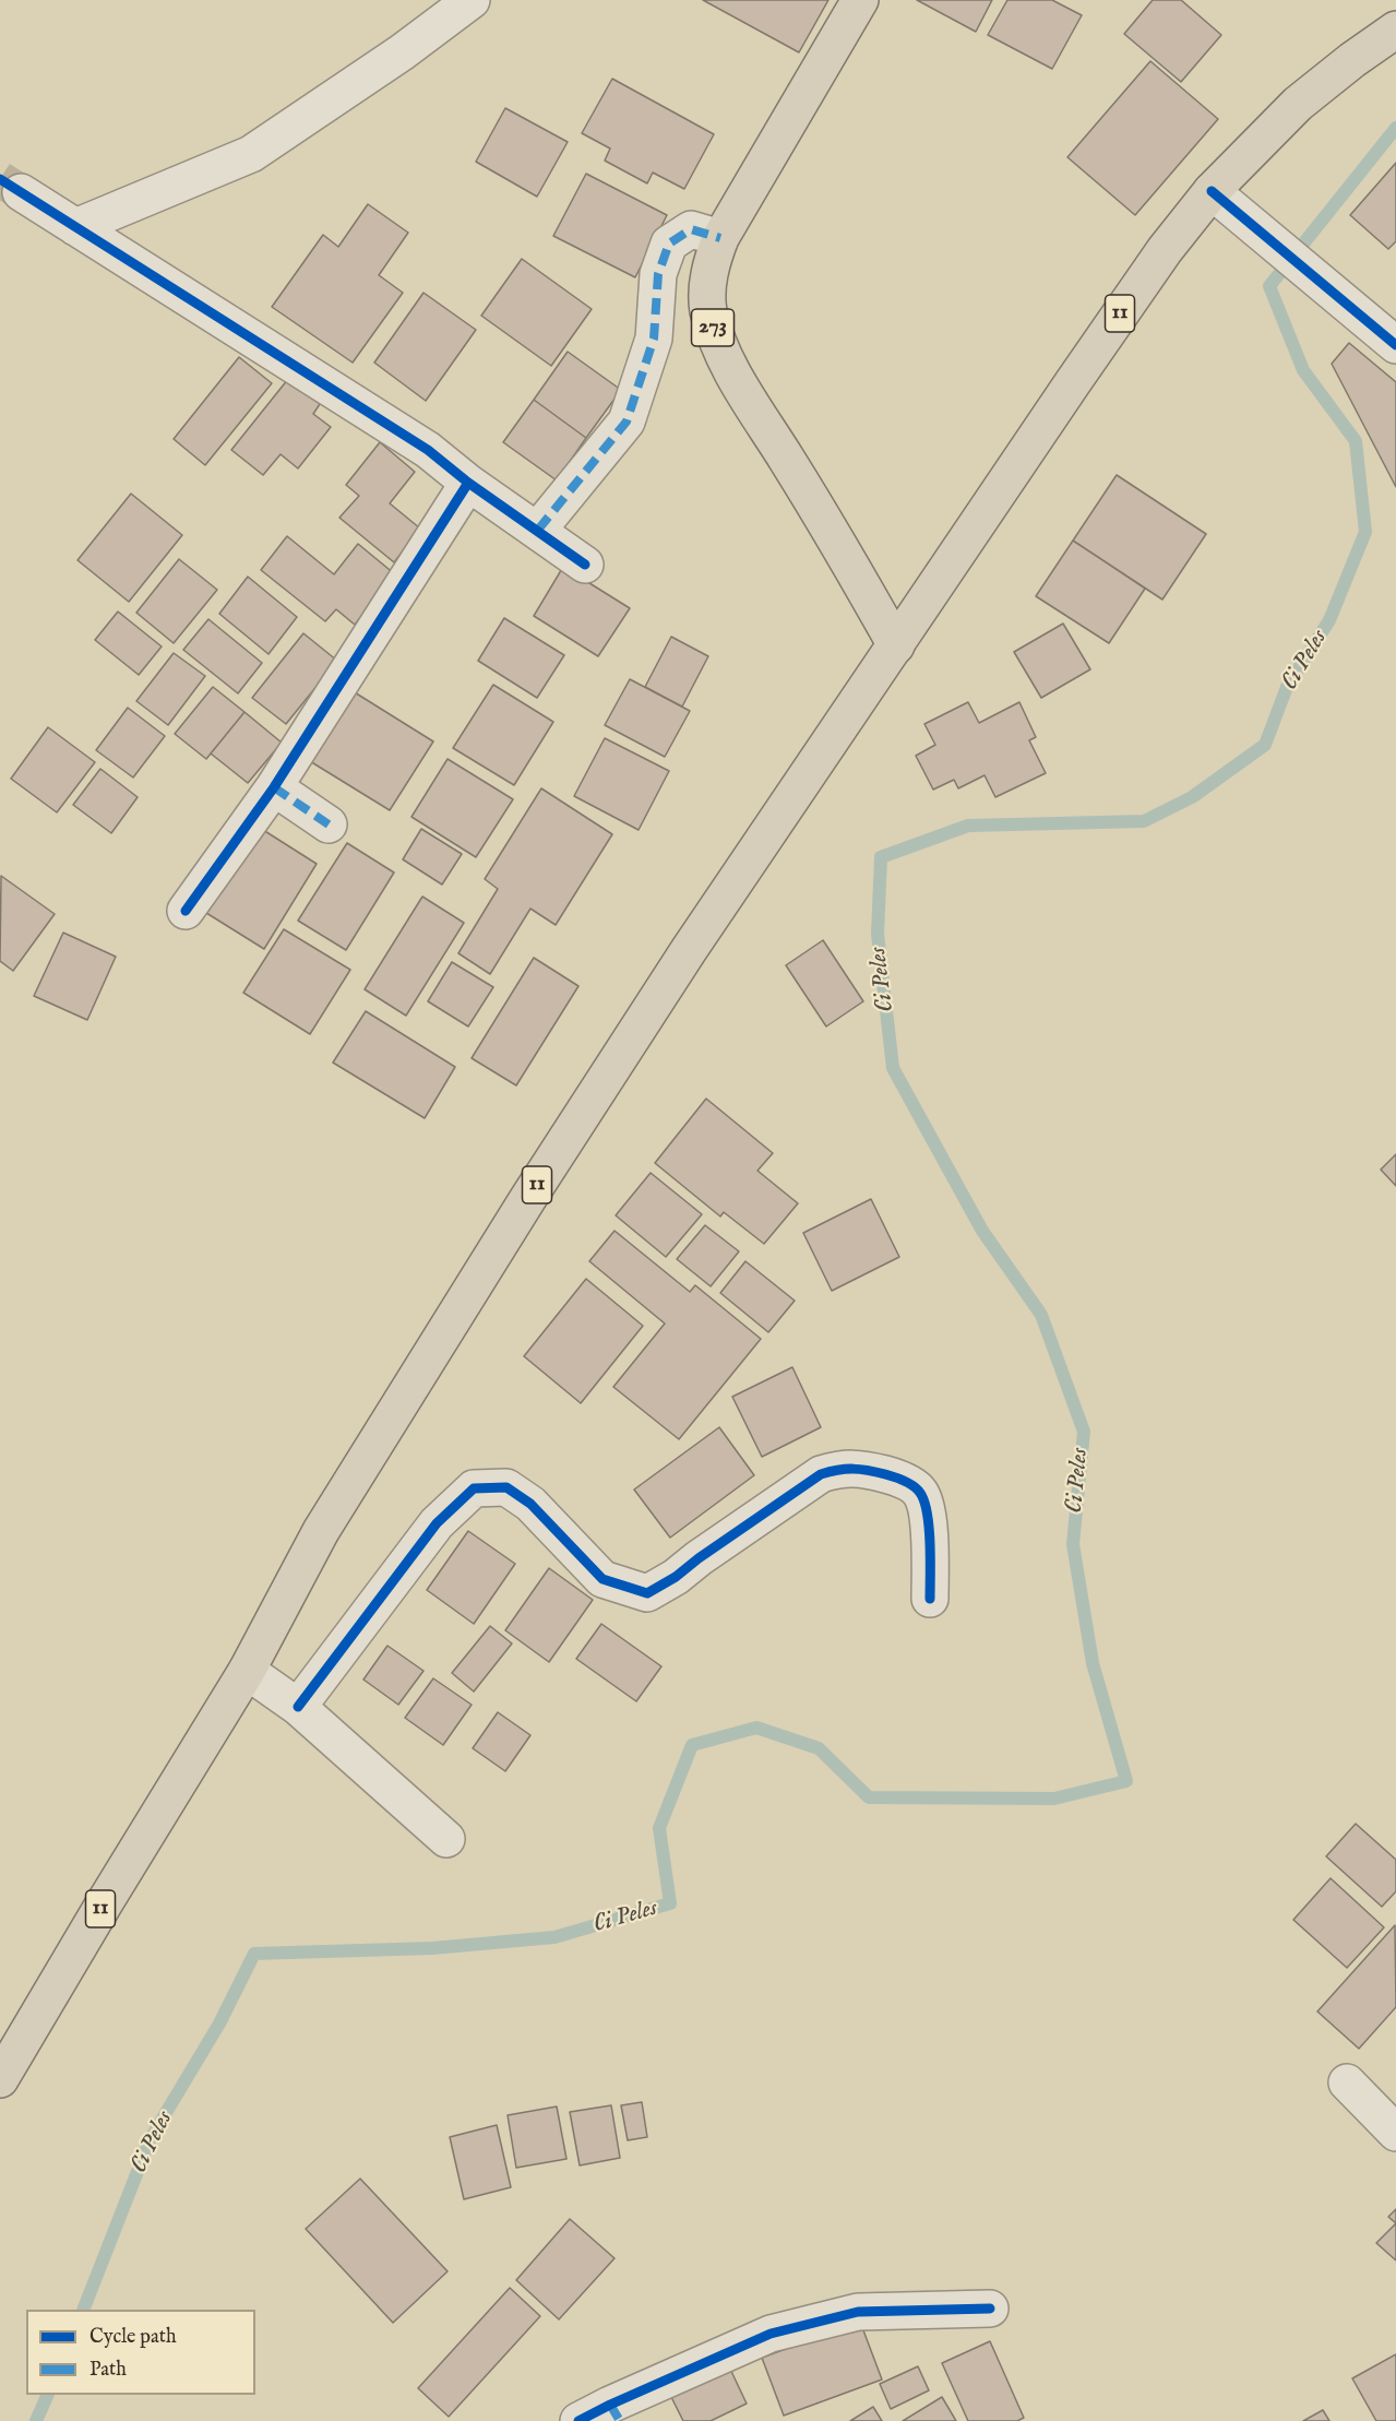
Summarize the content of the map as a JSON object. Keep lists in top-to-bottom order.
{
  "streets": {
    "main road": ["11", "273"]
  },
  "crossings": [
    ["11", "273"]
  ],
  "water": ["Ci Peles"],
  "legend": ["Cycle path", "Path"]
}
